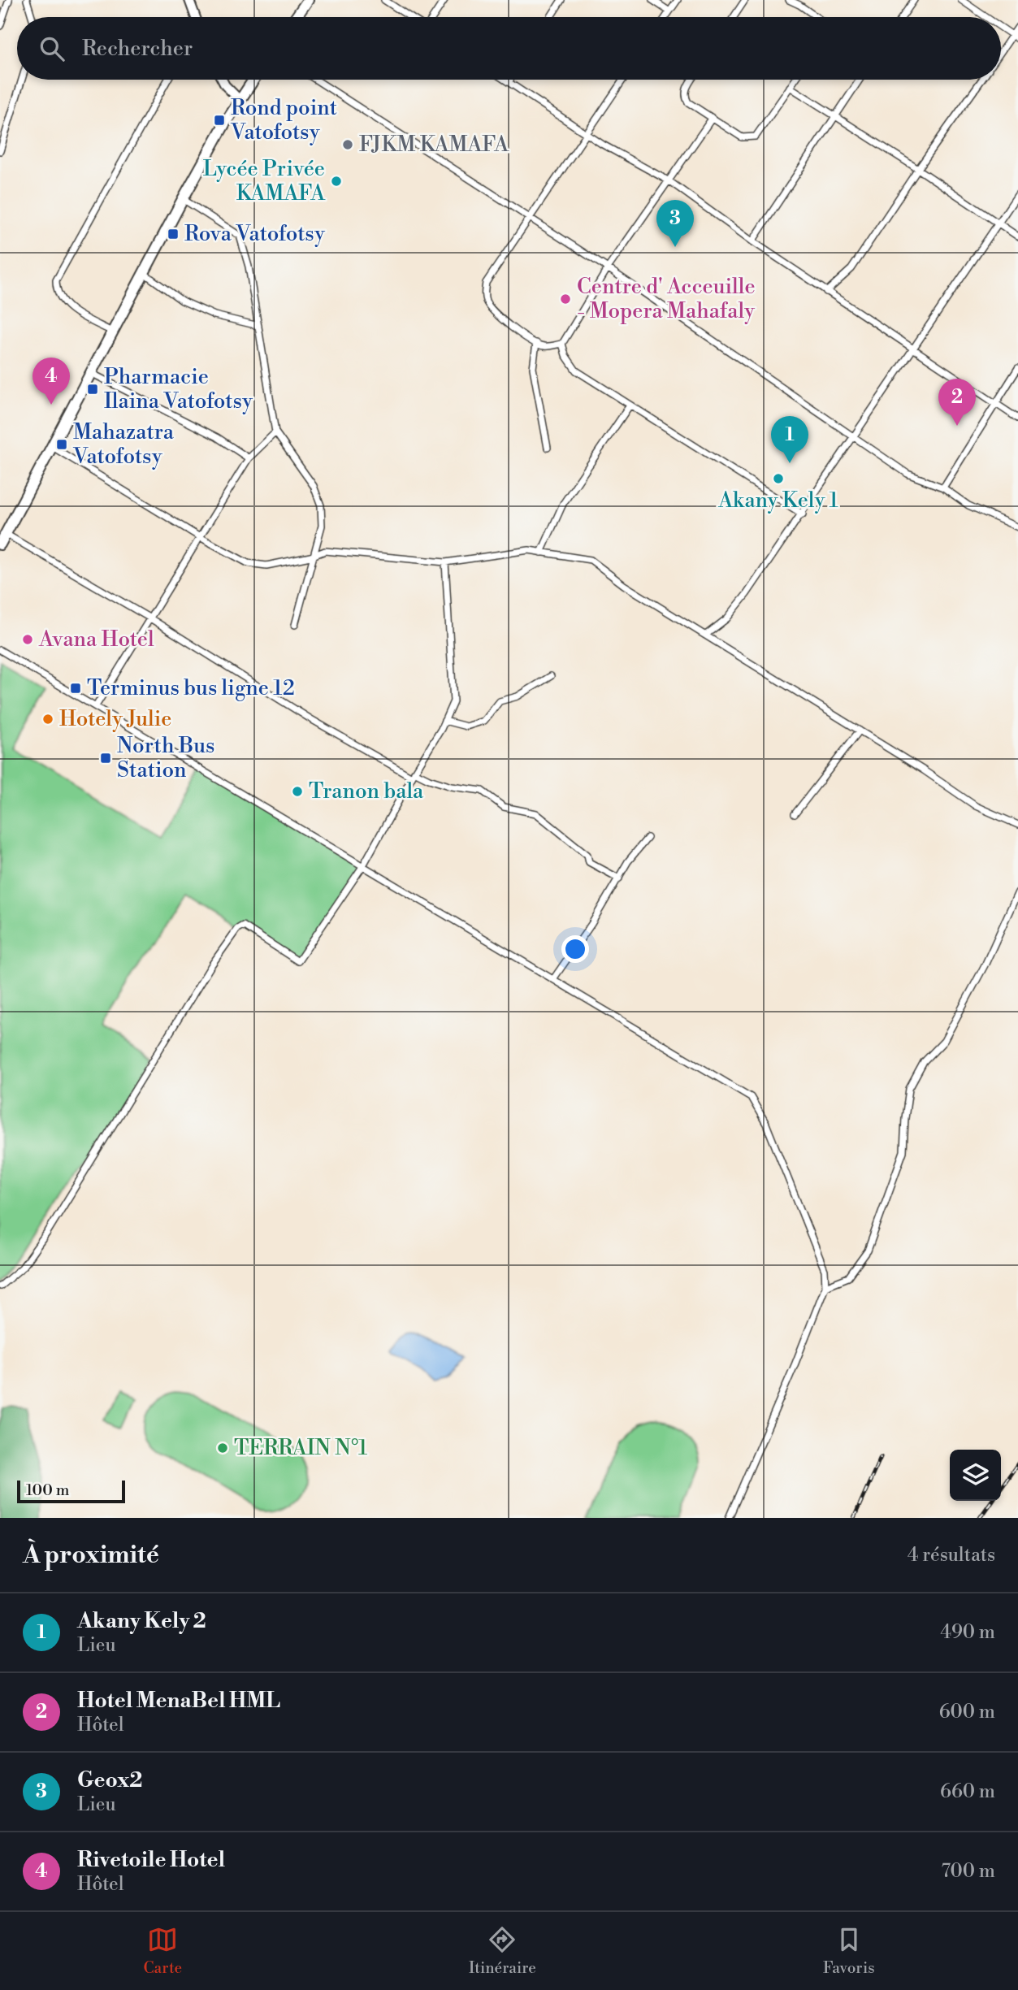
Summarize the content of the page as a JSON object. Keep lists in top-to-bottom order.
{
  "places": {
    "transit": [
      "Rond point Vatofotsy",
      "Rova Vatofotsy",
      "Pharmacie Ilaina Vatofotsy",
      "Mahazatra Vatofotsy",
      "Terminus bus ligne 12",
      "North Bus Station"
    ],
    "other": [
      "FJKM KAMAFA",
      "Lycée Privée KAMAFA",
      "Centre d' Acceuille - Mopera Mahafaly",
      "Akany Kely 1",
      "Avana Hotel",
      "Hotely Julie",
      "Tranon bala",
      "TERRAIN N°1"
    ]
  },
  "scale_bar": "100 m",
  "page": {
    "search": "Rechercher",
    "pins": [
      "3",
      "4",
      "2",
      "1"
    ],
    "scale": "100 m",
    "heading": ["À proximité", "4 résultats"],
    "list": [
      {
        "mark": "1",
        "name": "Akany Kely 2",
        "note": "Lieu",
        "value": "490 m"
      },
      {
        "mark": "2",
        "name": "Hotel MenaBel HML",
        "note": "Hôtel",
        "value": "600 m"
      },
      {
        "mark": "3",
        "name": "Geox2",
        "note": "Lieu",
        "value": "660 m"
      },
      {
        "mark": "4",
        "name": "Rivetoile Hotel",
        "note": "Hôtel",
        "value": "700 m"
      }
    ],
    "nav": ["Carte", "Itinéraire", "Favoris"]
  }
}
